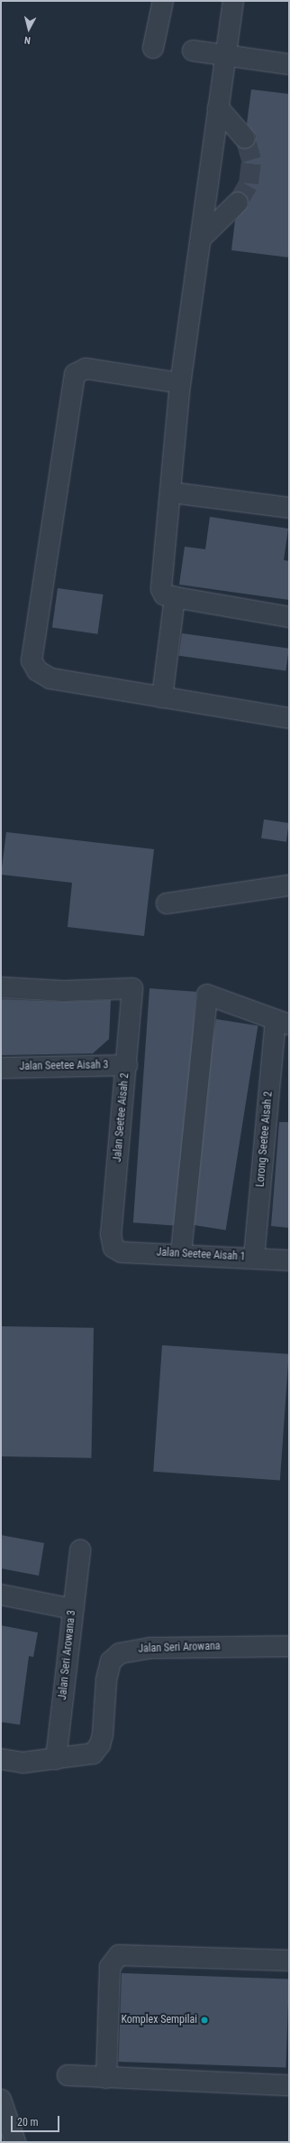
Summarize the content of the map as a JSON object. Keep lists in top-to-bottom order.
{
  "streets": {
    "street": [
      "Jalan Seetee Aisah 3",
      "Jalan Seetee Aisah 2",
      "Lorong Seetee Aisah 2",
      "Jalan Seetee Aisah 1",
      "Jalan Seri Arowana",
      "Jalan Seri Arowana 3"
    ]
  },
  "crossings": [
    ["Jalan Seetee Aisah 3", "Jalan Seetee Aisah 2"],
    ["Jalan Seetee Aisah 2", "Jalan Seetee Aisah 1"],
    ["Lorong Seetee Aisah 2", "Jalan Seetee Aisah 1"],
    ["Jalan Seri Arowana", "Jalan Seri Arowana 3"]
  ],
  "places": ["Komplex Sempilai"],
  "scale_bar": "20 m",
  "north": "bottom"
}
